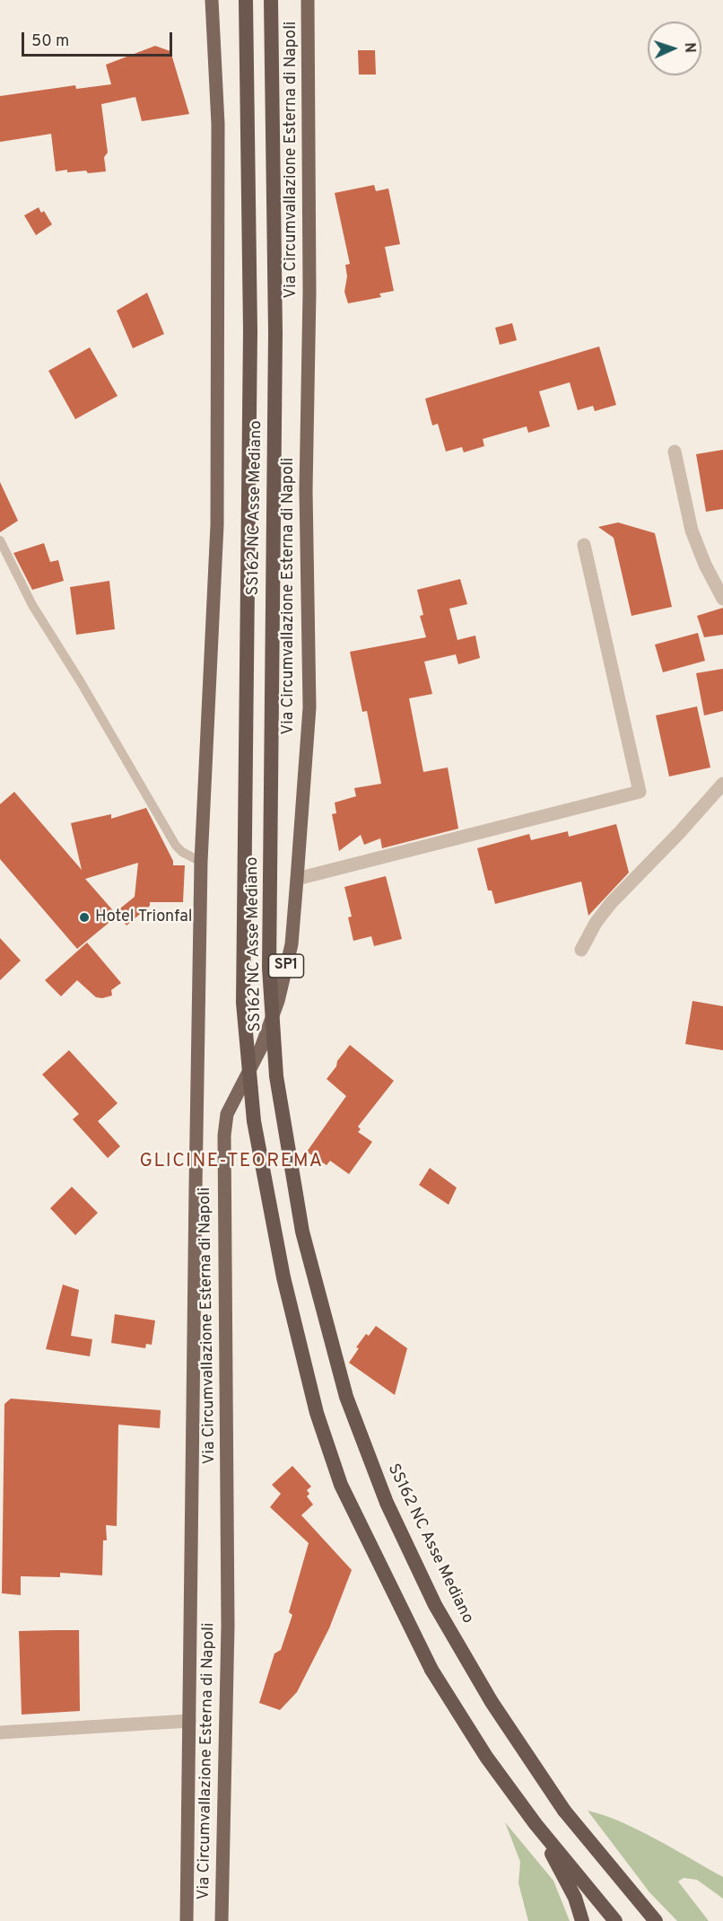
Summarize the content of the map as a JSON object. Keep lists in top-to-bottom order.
{
  "streets": {
    "highway": ["SS162 NC Asse Mediano"],
    "main road": ["Via Circumvallazione Esterna di Napoli", "SP1"]
  },
  "districts": ["GLICINE-TEOREMA"],
  "places": ["Hotel Trionfal"],
  "scale_bar": "50 m",
  "north": "right"
}
